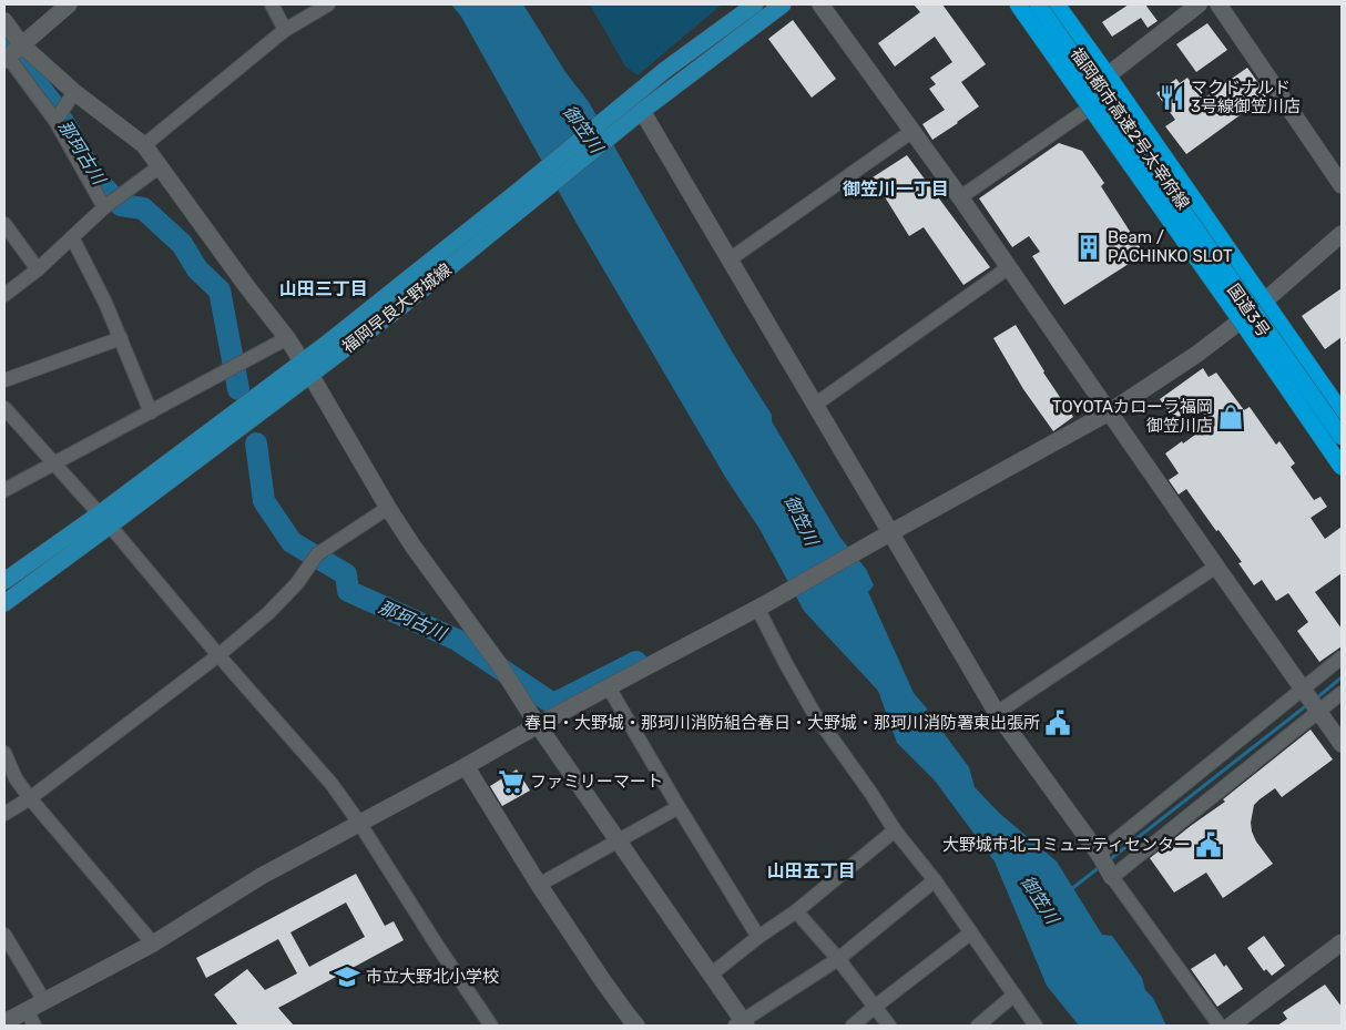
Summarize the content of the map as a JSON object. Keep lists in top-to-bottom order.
{
  "streets": {
    "highway": ["福岡都市高速2号太宰府線", "国道3号"],
    "main road": ["福岡早良大野城線"]
  },
  "districts": ["御笠川一丁目", "山田三丁目", "山田五丁目"],
  "water": ["御笠川", "那珂古川"],
  "places": {
    "restaurant": ["マクドナルド 3号線御笠川店"],
    "building": ["Beam / PACHINKO SLOT"],
    "shop": ["TOYOTAカローラ福岡 御笠川店"],
    "public building": ["春日・大野城・那珂川消防組合春日・大野城・那珂川消防署東出張所", "大野城市北コミュニティセンター"],
    "supermarket": ["ファミリーマート"],
    "school or university": ["市立大野北小学校"]
  }
}
